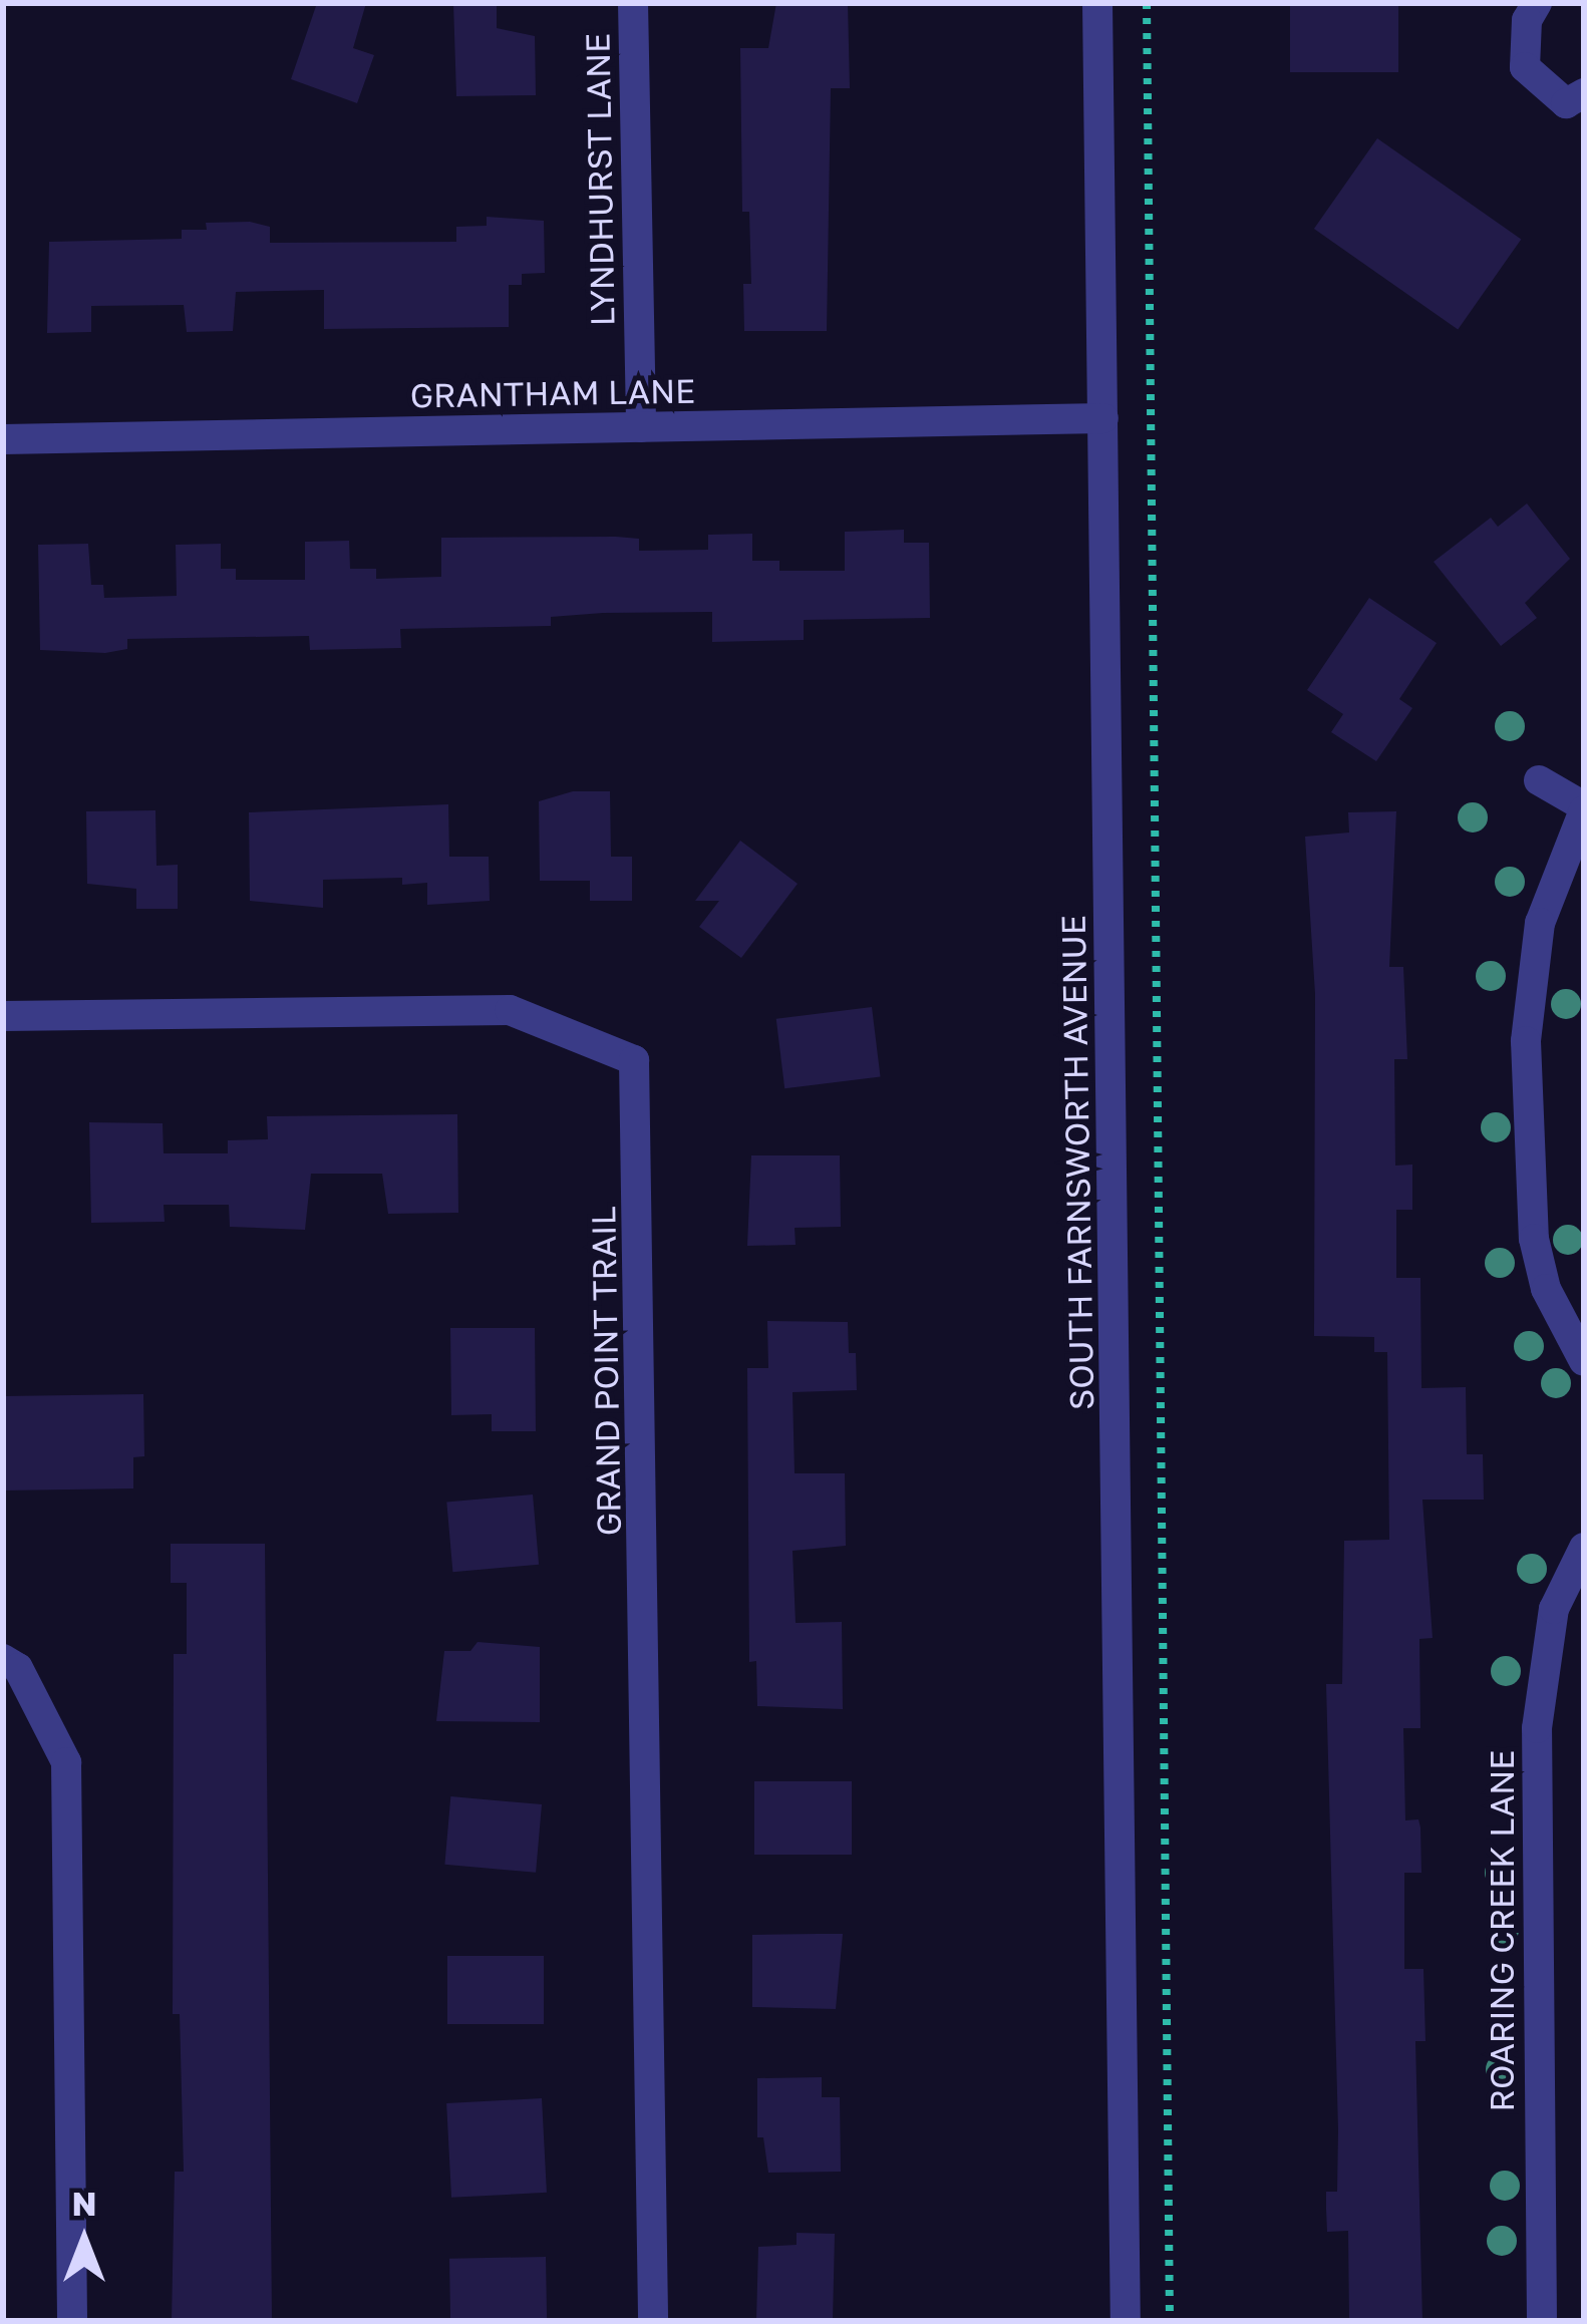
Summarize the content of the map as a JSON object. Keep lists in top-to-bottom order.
{
  "streets": {
    "street": [
      "LYNDHURST LANE",
      "GRANTHAM LANE",
      "SOUTH FARNSWORTH AVENUE",
      "GRAND POINT TRAIL",
      "ROARING CREEK LANE"
    ]
  },
  "crossings": [
    ["LYNDHURST LANE", "GRANTHAM LANE"],
    ["GRANTHAM LANE", "SOUTH FARNSWORTH AVENUE"]
  ],
  "north": "top"
}
